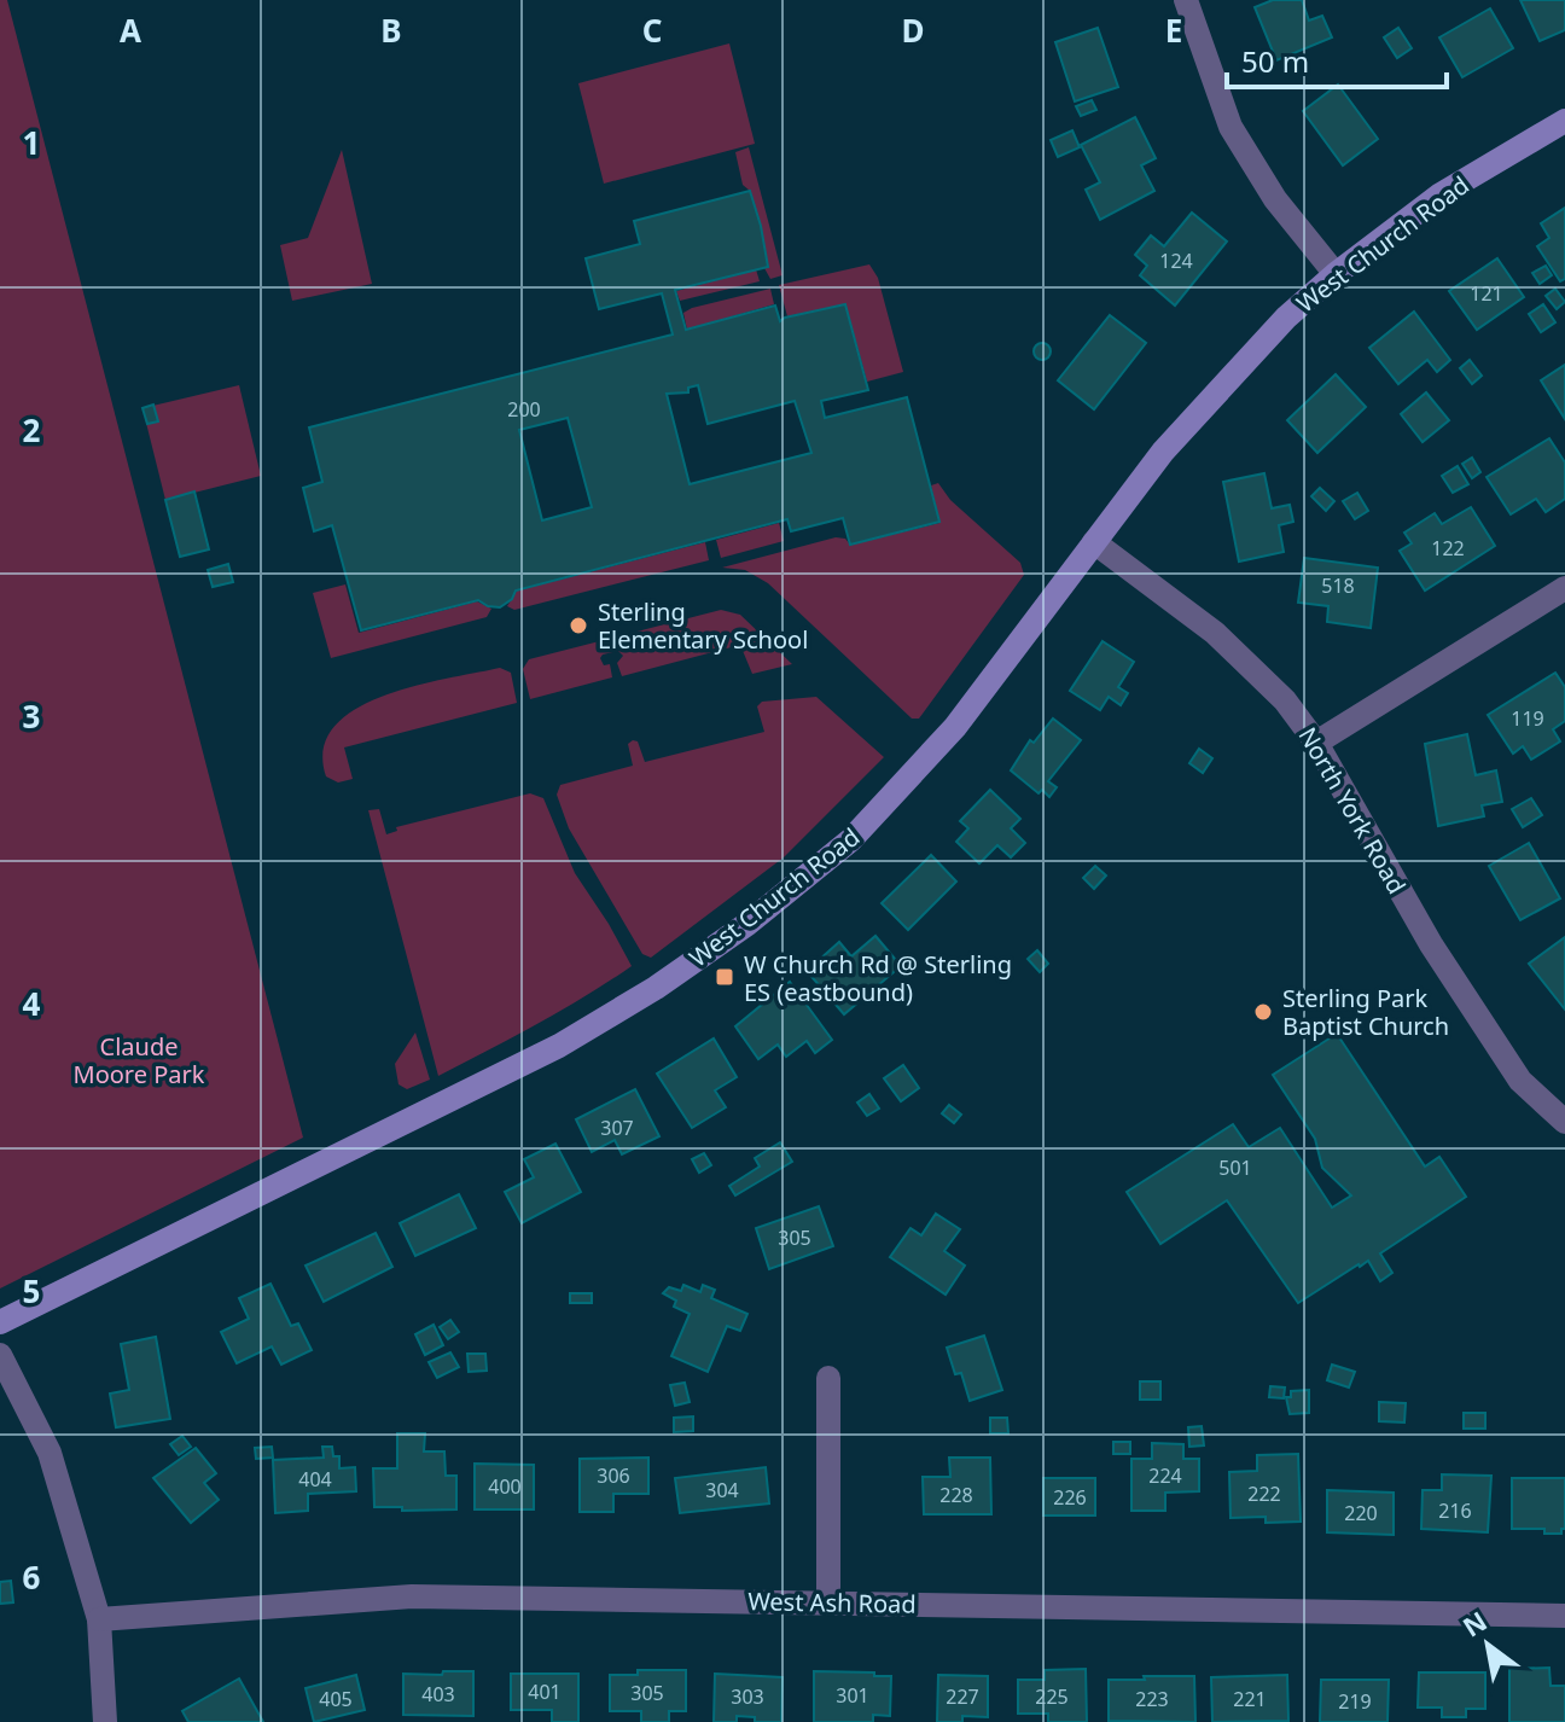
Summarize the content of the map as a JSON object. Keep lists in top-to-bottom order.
{
  "streets": {
    "main road": ["West Church Road"],
    "street": ["North York Road", "West Ash Road"]
  },
  "crossings": [
    ["West Church Road", "North York Road"]
  ],
  "parks": ["Claude Moore Park"],
  "places": {
    "other": ["Sterling Elementary School", "Sterling Park Baptist Church"],
    "transit": ["W Church Rd @ Sterling ES (eastbound)"]
  },
  "house_numbers": [
    "124",
    "121",
    "200",
    "122",
    "518",
    "119",
    "307",
    "501",
    "305",
    "306",
    "224",
    "404",
    "400",
    "304",
    "222",
    "228",
    "226",
    "216",
    "220",
    "401",
    "305",
    "403",
    "301",
    "303",
    "227",
    "225",
    "405",
    "223",
    "221",
    "219"
  ],
  "scale_bar": "50 m",
  "north": "top left",
  "grid": {
    "columns": [
      "A",
      "B",
      "C",
      "D",
      "E"
    ],
    "rows": [
      "1",
      "2",
      "3",
      "4",
      "5",
      "6"
    ]
  }
}
